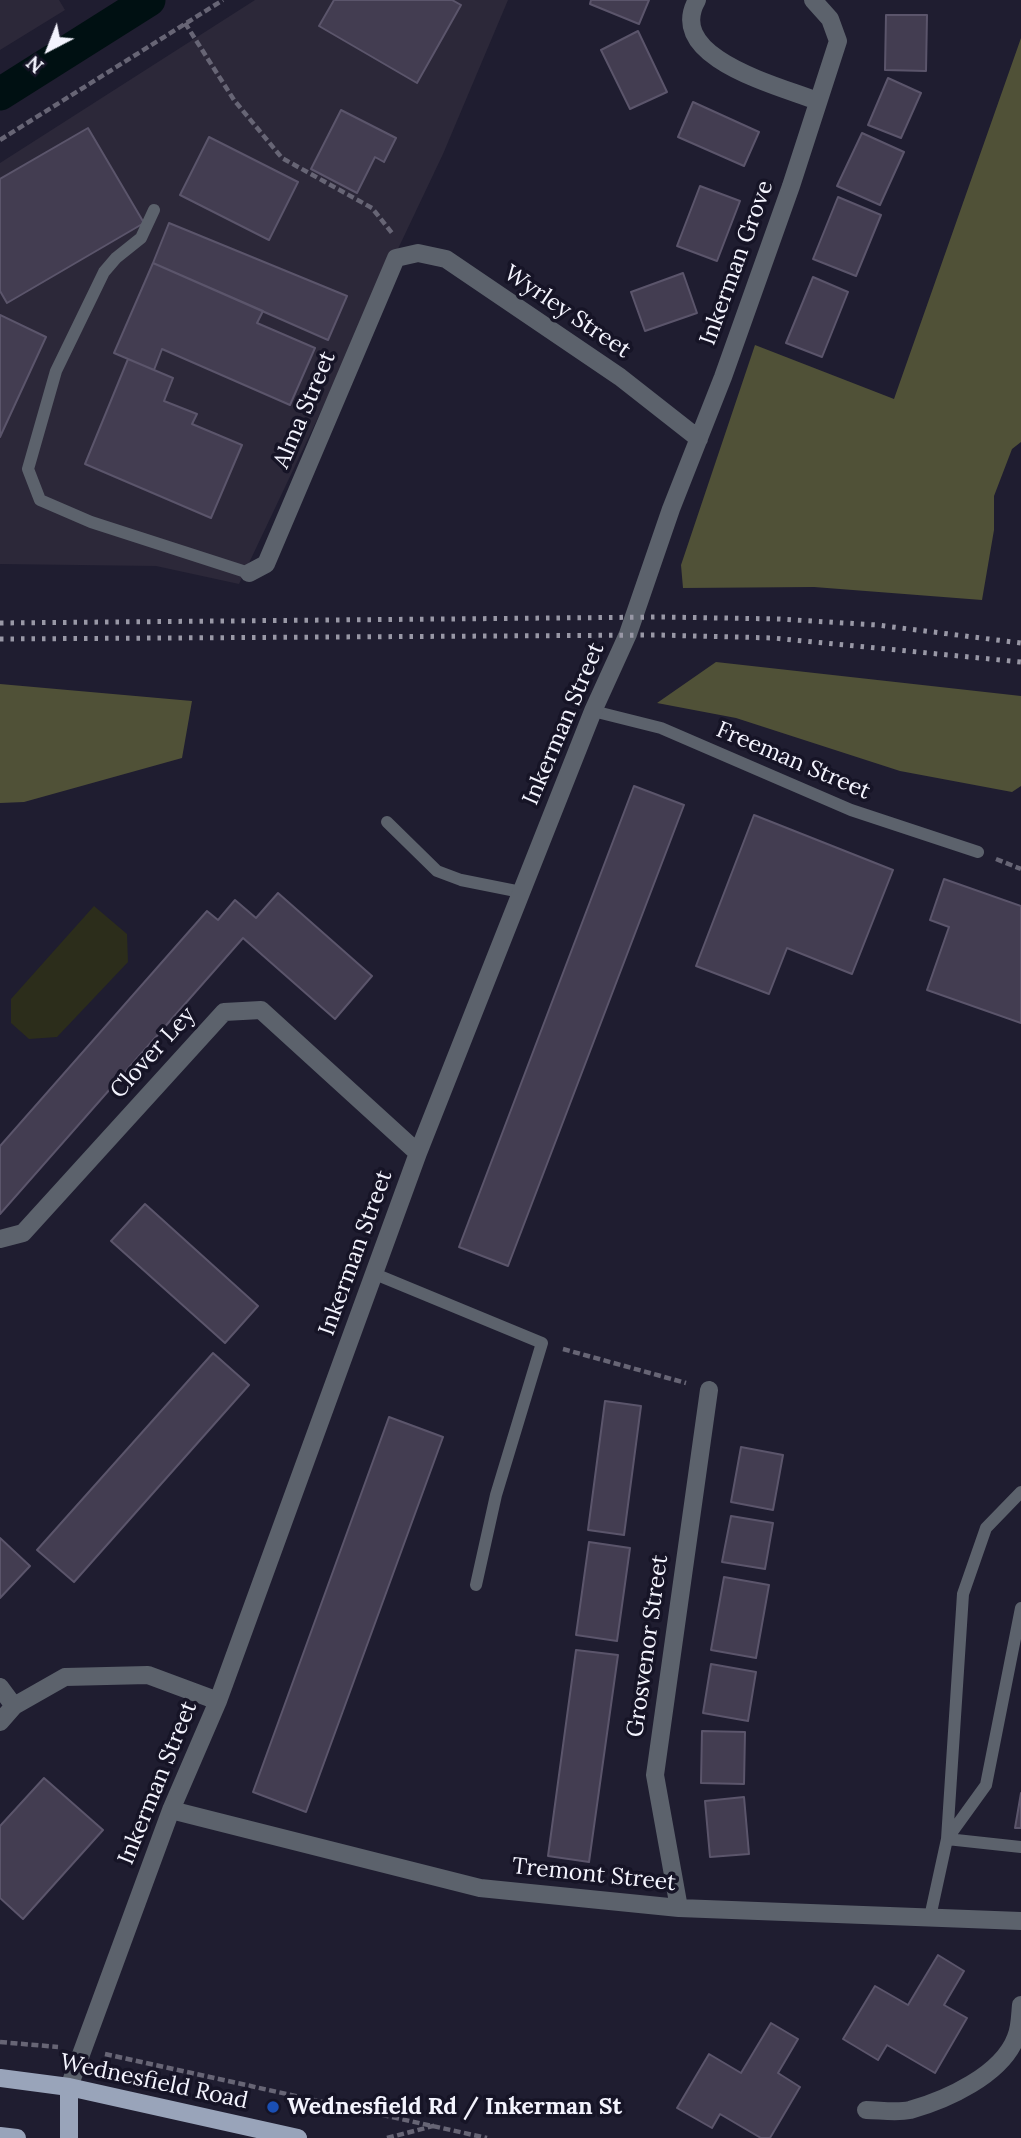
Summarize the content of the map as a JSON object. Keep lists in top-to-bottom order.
{
  "streets": {
    "main road": ["Wednesfield Road"],
    "street": [
      "Inkerman Grove",
      "Wyrley Street",
      "Alma Street",
      "Inkerman Street",
      "Clover Ley",
      "Grosvenor Street",
      "Tremont Street"
    ],
    "lane": ["Freeman Street"]
  },
  "crossings": [
    ["Inkerman Grove", "Wyrley Street"],
    ["Inkerman Grove", "Inkerman Street"],
    ["Wyrley Street", "Alma Street"],
    ["Wyrley Street", "Inkerman Street"],
    ["Inkerman Street", "Freeman Street"],
    ["Inkerman Street", "Clover Ley"],
    ["Inkerman Street", "Tremont Street"],
    ["Inkerman Street", "Wednesfield Road"],
    ["Grosvenor Street", "Tremont Street"]
  ],
  "places": ["Wednesfield Rd / Inkerman St"],
  "north": "bottom left"
}
